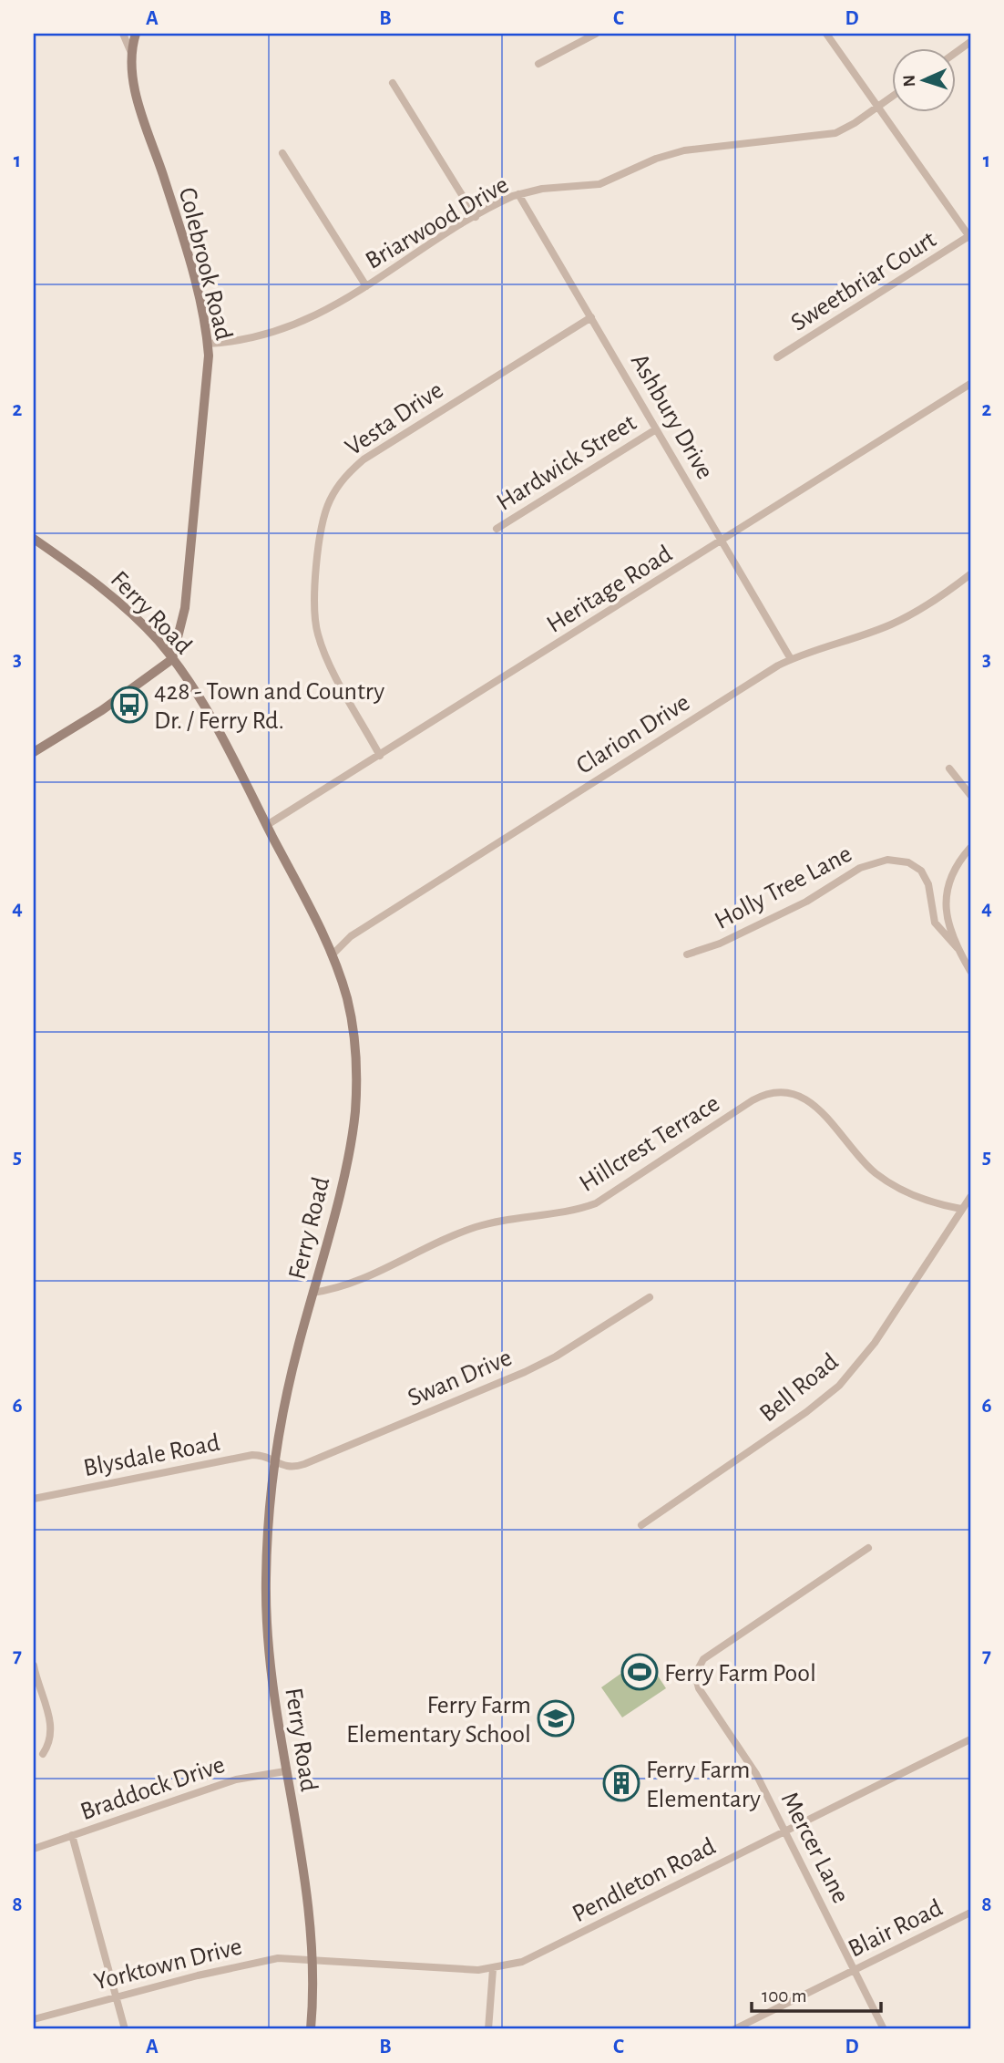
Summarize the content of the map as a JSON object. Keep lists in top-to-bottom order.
{
  "streets": {
    "main road": ["Colebrook Road", "Ferry Road"],
    "street": [
      "Briarwood Drive",
      "Sweetbriar Court",
      "Ashbury Drive",
      "Vesta Drive",
      "Hardwick Street",
      "Heritage Road",
      "Clarion Drive",
      "Holly Tree Lane",
      "Hillcrest Terrace",
      "Swan Drive",
      "Bell Road",
      "Blysdale Road",
      "Braddock Drive",
      "Mercer Lane",
      "Pendleton Road",
      "Blair Road",
      "Yorktown Drive"
    ]
  },
  "crossings": [
    ["Briarwood Drive", "Colebrook Road"],
    ["Briarwood Drive", "Ashbury Drive"],
    ["Colebrook Road", "Ferry Road"],
    ["Ashbury Drive", "Vesta Drive"],
    ["Ashbury Drive", "Hardwick Street"],
    ["Ashbury Drive", "Heritage Road"],
    ["Ashbury Drive", "Clarion Drive"],
    ["Vesta Drive", "Heritage Road"],
    ["Heritage Road", "Ferry Road"],
    ["Ferry Road", "Clarion Drive"],
    ["Ferry Road", "Hillcrest Terrace"],
    ["Ferry Road", "Swan Drive"],
    ["Ferry Road", "Blysdale Road"],
    ["Ferry Road", "Braddock Drive"],
    ["Ferry Road", "Pendleton Road"],
    ["Ferry Road", "Yorktown Drive"],
    ["Hillcrest Terrace", "Bell Road"],
    ["Swan Drive", "Blysdale Road"],
    ["Mercer Lane", "Pendleton Road"],
    ["Mercer Lane", "Blair Road"],
    ["Pendleton Road", "Yorktown Drive"]
  ],
  "places": {
    "bus stop": ["428 - Town and Country Dr. / Ferry Rd."],
    "sports": ["Ferry Farm Pool"],
    "school or university": ["Ferry Farm Elementary School"],
    "building": ["Ferry Farm Elementary"]
  },
  "scale_bar": "100 m",
  "north": "left",
  "grid": {
    "columns": [
      "A",
      "B",
      "C",
      "D"
    ],
    "rows": [
      "1",
      "2",
      "3",
      "4",
      "5",
      "6",
      "7",
      "8"
    ]
  }
}
